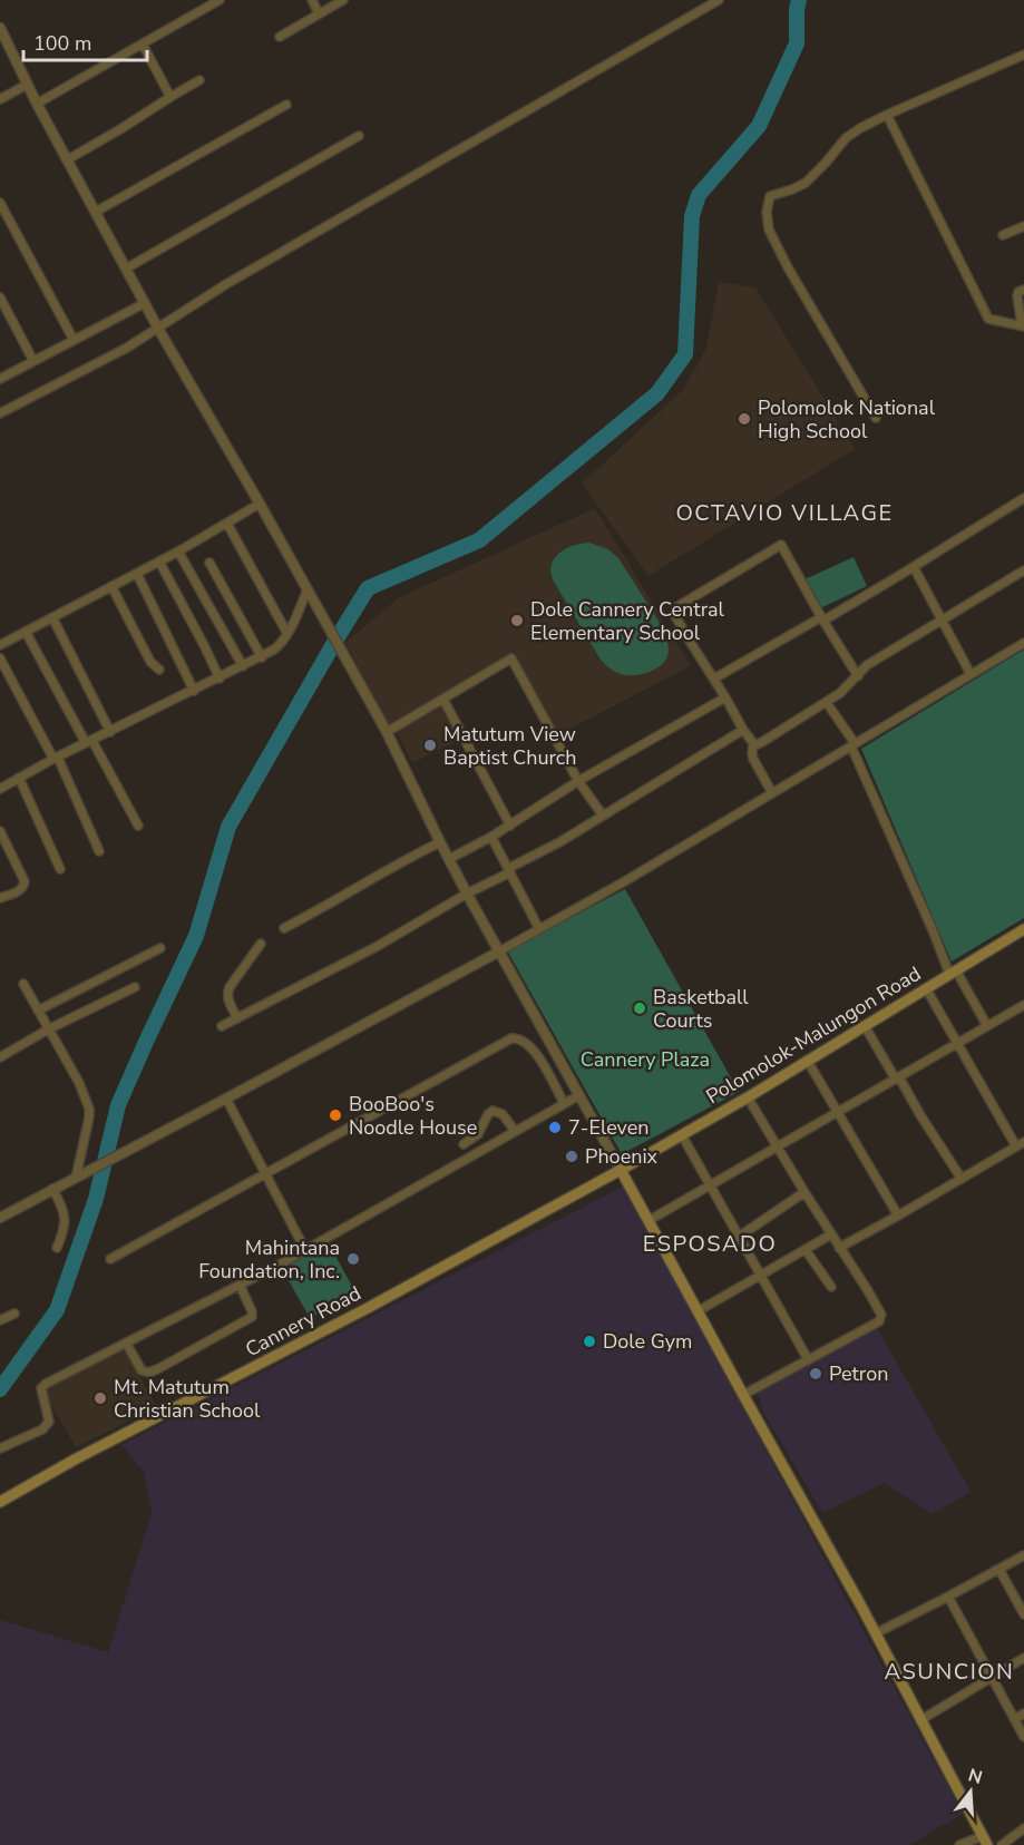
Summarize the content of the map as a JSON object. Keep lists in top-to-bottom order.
{
  "streets": {
    "main road": ["Polomolok-Malungon Road", "Cannery Road"]
  },
  "crossings": [
    ["Polomolok-Malungon Road", "Cannery Road"]
  ],
  "districts": ["OCTAVIO VILLAGE", "ESPOSADO", "ASUNCION"],
  "parks": ["Cannery Plaza"],
  "places": [
    "Polomolok National High School",
    "Dole Cannery Central Elementary School",
    "Matutum View Baptist Church",
    "Basketball Courts",
    "BooBoo's Noodle House",
    "7-Eleven",
    "Phoenix",
    "Mahintana Foundation, Inc.",
    "Dole Gym",
    "Petron",
    "Mt. Matutum Christian School"
  ],
  "scale_bar": "100 m",
  "north": "top"
}
